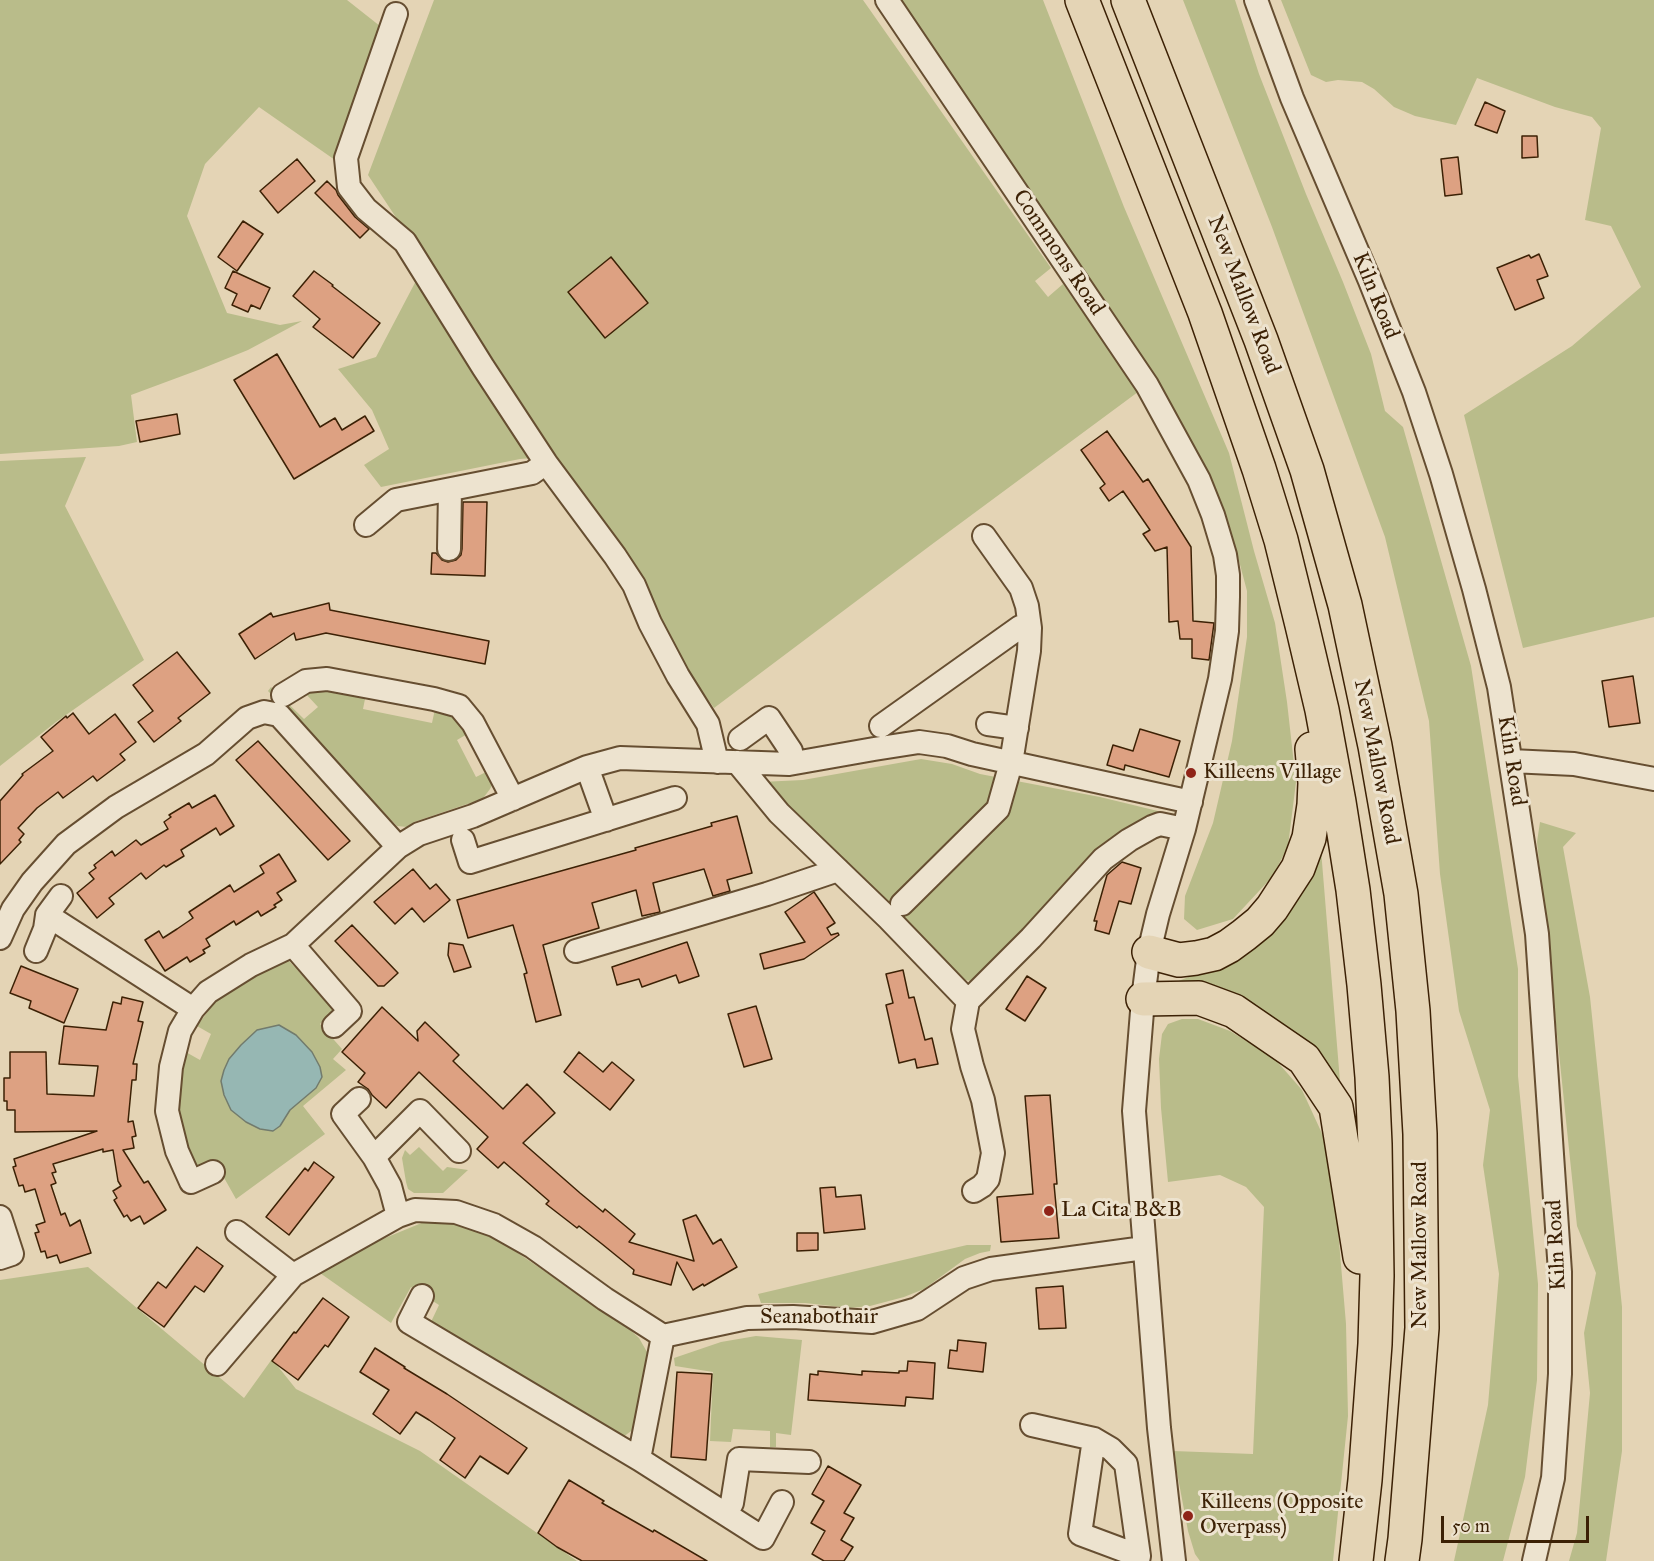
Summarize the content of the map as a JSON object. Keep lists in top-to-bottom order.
{
  "streets": {
    "highway": ["New Mallow Road"],
    "street": ["Commons Road", "Kiln Road", "Seanabothair"]
  },
  "crossings": [
    ["Commons Road", "Seanabothair"]
  ],
  "places": ["Killeens Village", "La Cita B&B", "Killeens (Opposite Overpass)"],
  "scale_bar": "50 m"
}
